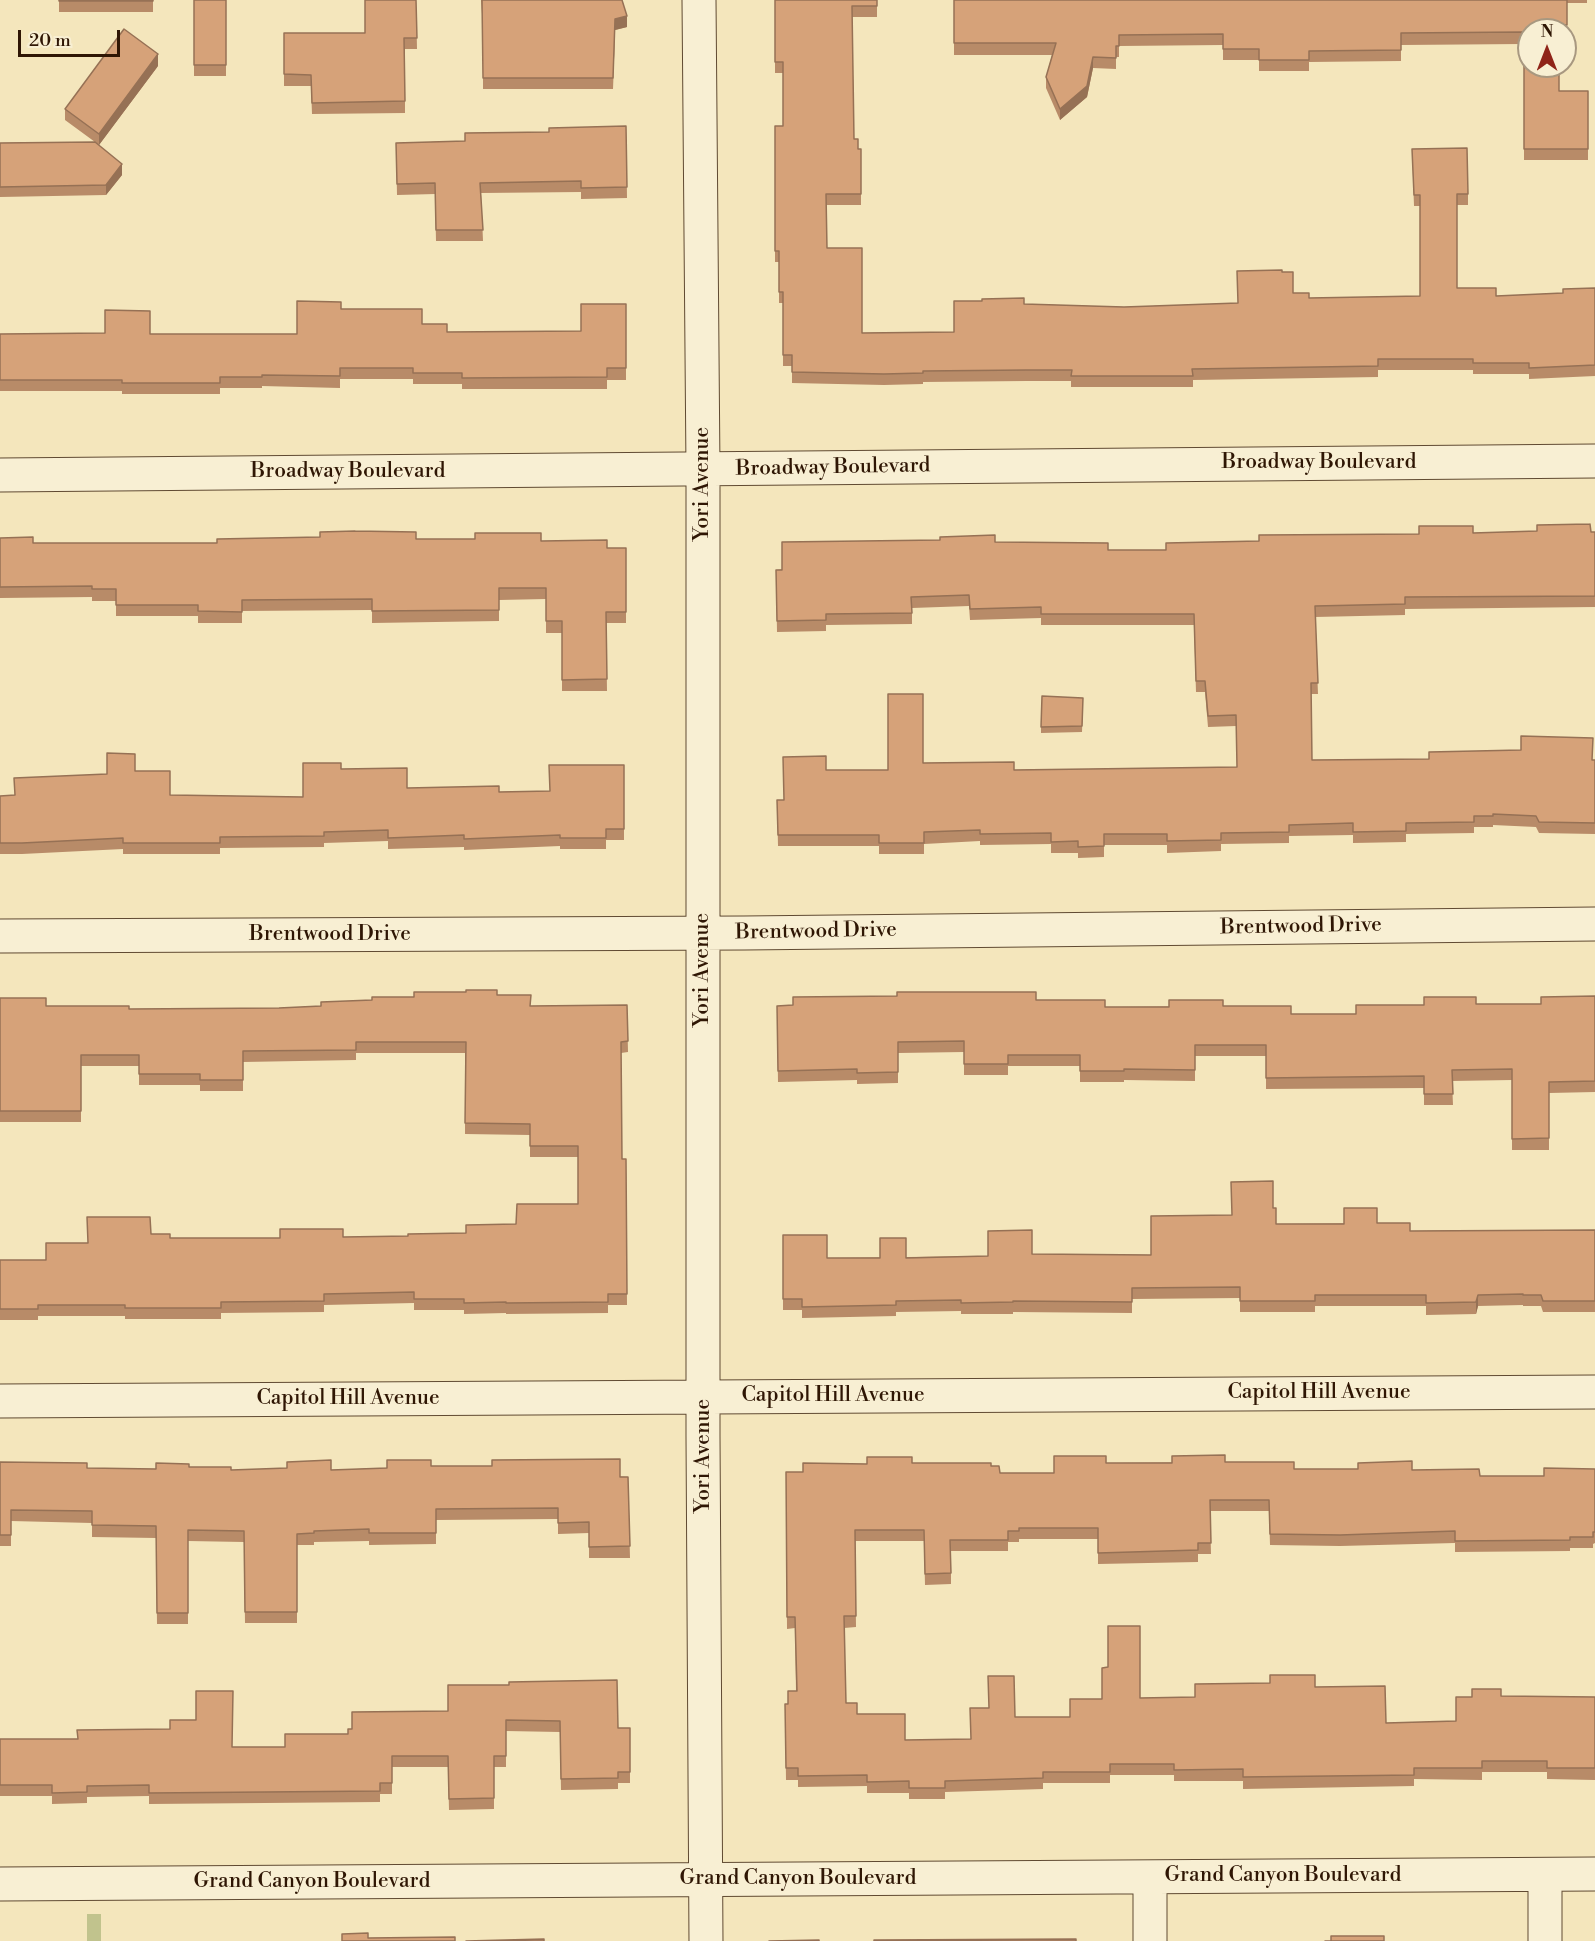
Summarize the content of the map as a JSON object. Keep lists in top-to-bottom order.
{
  "streets": {
    "street": [
      "Broadway Boulevard",
      "Yori Avenue",
      "Brentwood Drive",
      "Capitol Hill Avenue",
      "Grand Canyon Boulevard"
    ]
  },
  "crossings": [
    ["Broadway Boulevard", "Yori Avenue"],
    ["Yori Avenue", "Brentwood Drive"],
    ["Yori Avenue", "Capitol Hill Avenue"],
    ["Yori Avenue", "Grand Canyon Boulevard"]
  ],
  "scale_bar": "20 m",
  "north": "top"
}
